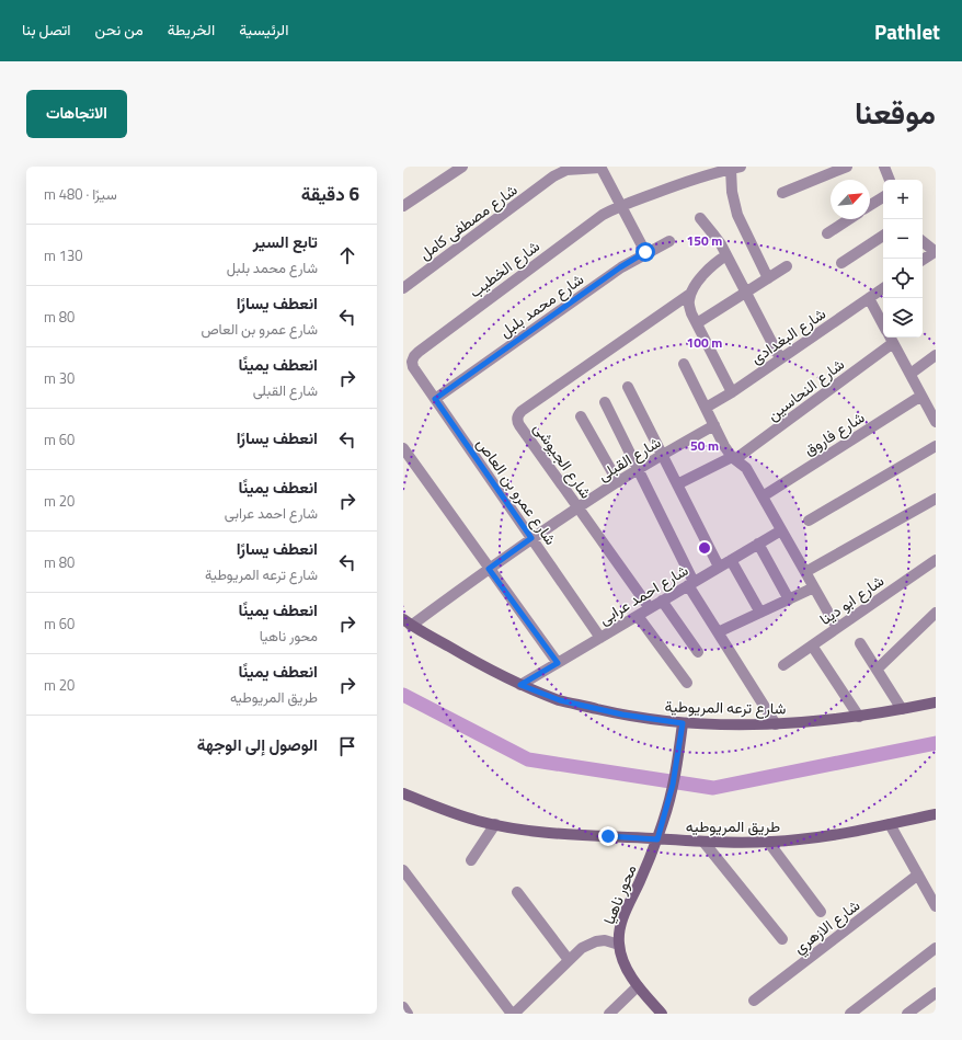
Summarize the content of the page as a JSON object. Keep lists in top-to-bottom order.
{
  "streets": {
    "main road": ["شارع ترعه المريوطية", "طريق المريوطيه", "محور ناهيا"],
    "street": [
      "شارع مصطفى كامل",
      "شارع الخطيب",
      "شارع محمد بلبل",
      "شارع البغدادى",
      "شارع النحاسين",
      "شارع فاروق",
      "شارع القبلى",
      "شارع الجيوشى",
      "شارع عمرو بن العاص",
      "شارع احمد عرابى",
      "شارع ابو دينا",
      "شارع الازهري"
    ]
  },
  "crossings": [
    ["شارع الخطيب", "شارع عمرو بن العاص"],
    ["شارع محمد بلبل", "شارع عمرو بن العاص"],
    ["شارع القبلى", "شارع الجيوشى"],
    ["شارع القبلى", "شارع عمرو بن العاص"],
    ["شارع القبلى", "شارع ترعه المريوطية"],
    ["شارع الجيوشى", "شارع احمد عرابى"],
    ["شارع عمرو بن العاص", "شارع احمد عرابى"],
    ["شارع احمد عرابى", "شارع ترعه المريوطية"],
    ["شارع ترعه المريوطية", "محور ناهيا"],
    ["طريق المريوطيه", "محور ناهيا"]
  ],
  "north": "top right",
  "page": {
    "header": "Pathlet",
    "nav": [
      "الرئيسية",
      "الخريطة",
      "من نحن",
      "اتصل بنا"
    ],
    "title": "موقعنا",
    "buttons": "الاتجاهات",
    "heading": ["6 دقيقة", "سيرًا · 480 m"],
    "map_buttons": ["+", "−"],
    "list": [
      ["تابع السير", "شارع محمد بلبل", "130 m"],
      ["انعطف يسارًا", "شارع عمرو بن العاص", "80 m"],
      ["انعطف يمينًا", "شارع القبلى", "30 m"],
      ["انعطف يسارًا", "60 m"],
      ["انعطف يمينًا", "شارع احمد عرابى", "20 m"],
      ["انعطف يسارًا", "شارع ترعه المريوطية", "80 m"],
      ["انعطف يمينًا", "محور ناهيا", "60 m"],
      ["انعطف يمينًا", "طريق المريوطيه", "20 m"],
      "الوصول إلى الوجهة"
    ]
  },
  "rings": ["150 m", "100 m", "50 m"]
}
